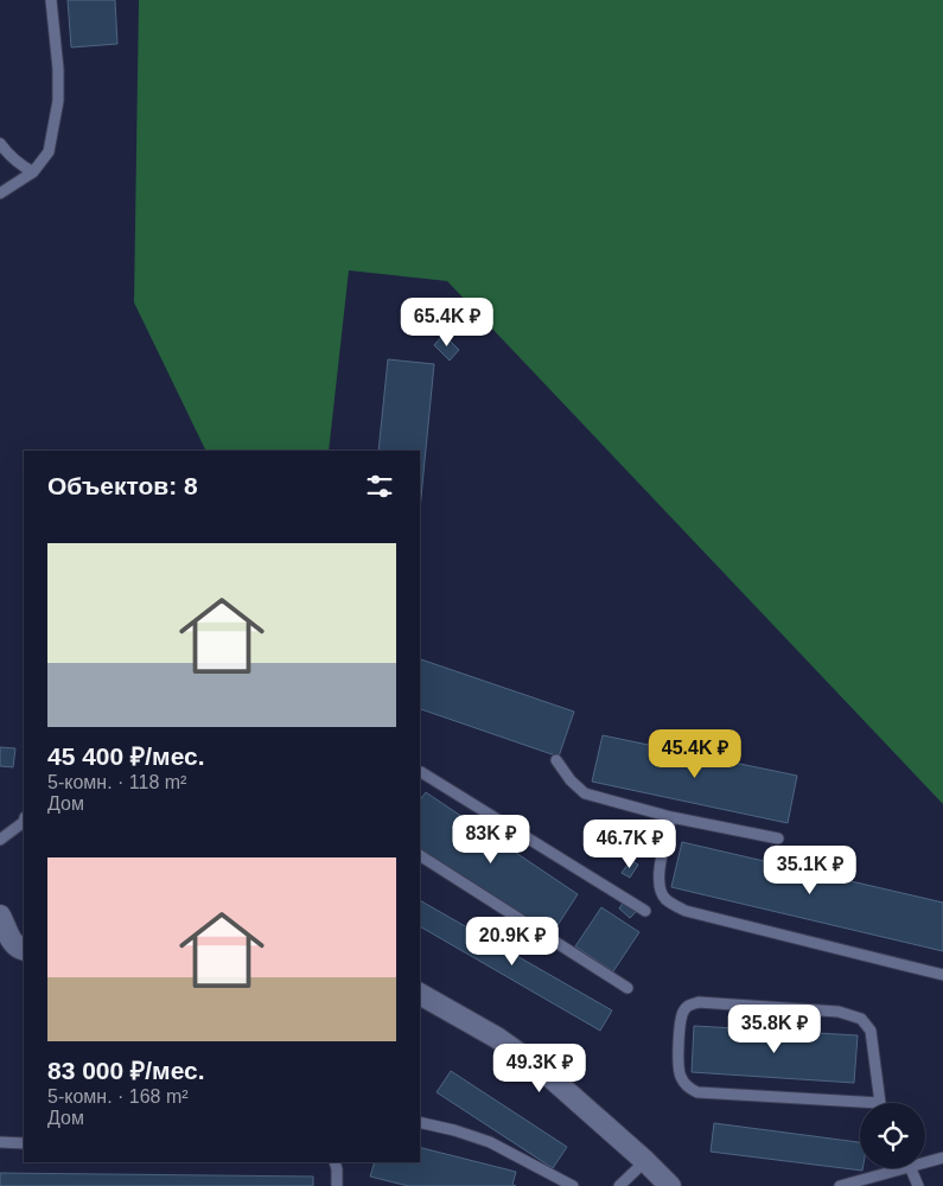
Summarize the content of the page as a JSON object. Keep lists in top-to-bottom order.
{
  "page": {
    "price": [
      "65.4K ₽",
      "45.4K ₽",
      "83K ₽",
      "46.7K ₽",
      "35.1K ₽",
      "20.9K ₽",
      "35.8K ₽",
      "49.3K ₽"
    ],
    "heading": "Объектов: 8",
    "list": [
      {
        "name": "45 400 ₽/мес.",
        "note": "5-комн. · 118 m² · Дом"
      },
      {
        "name": "83 000 ₽/мес.",
        "note": "5-комн. · 168 m² · Дом"
      }
    ]
  }
}
